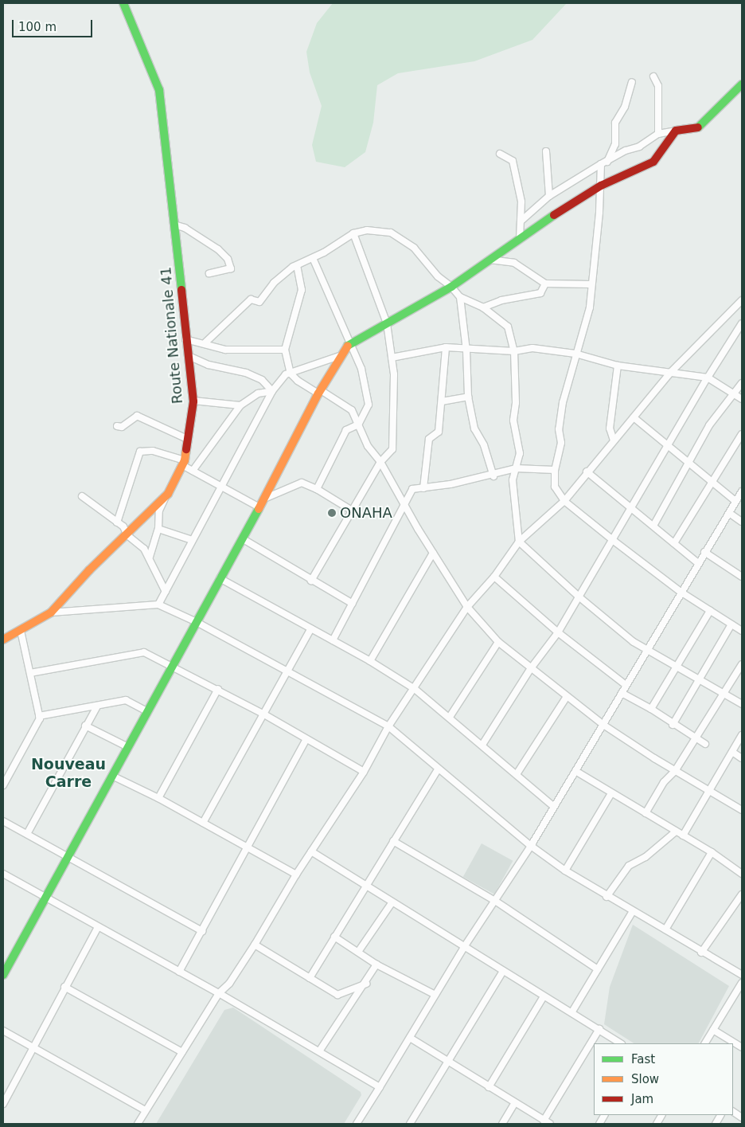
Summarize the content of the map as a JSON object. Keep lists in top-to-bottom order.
{
  "streets": {
    "street": ["Route Nationale 41"]
  },
  "districts": ["Nouveau Carre"],
  "places": ["ONAHA"],
  "legend": ["Fast", "Slow", "Jam"],
  "scale_bar": "100 m"
}
